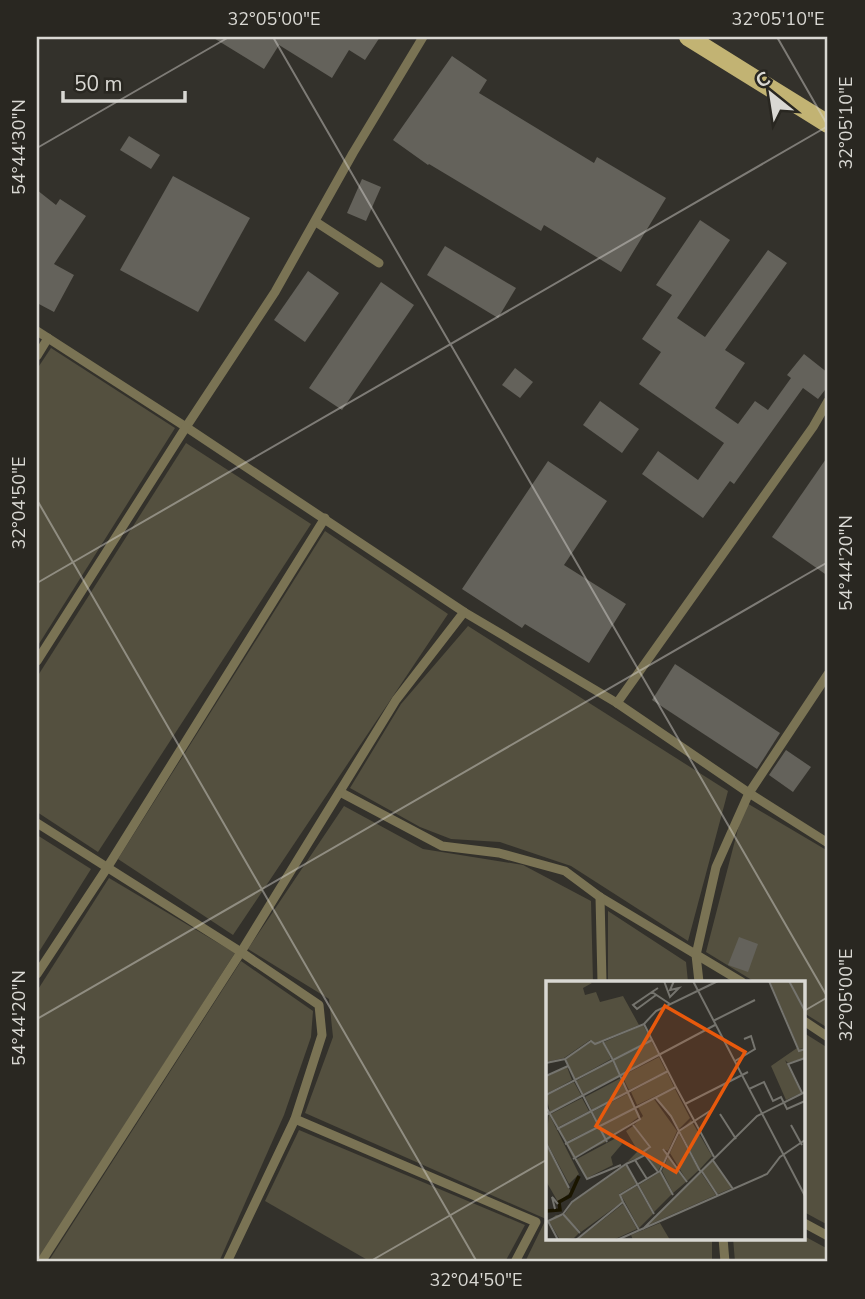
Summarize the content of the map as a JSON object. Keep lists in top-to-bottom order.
{
  "scale_bar": "50 m",
  "north": "top left",
  "coordinates": [
    "32°05'00\"E",
    "32°05'10\"E",
    "54°44'30\"N",
    "32°04'50\"E",
    "54°44'20\"N"
  ]
}
